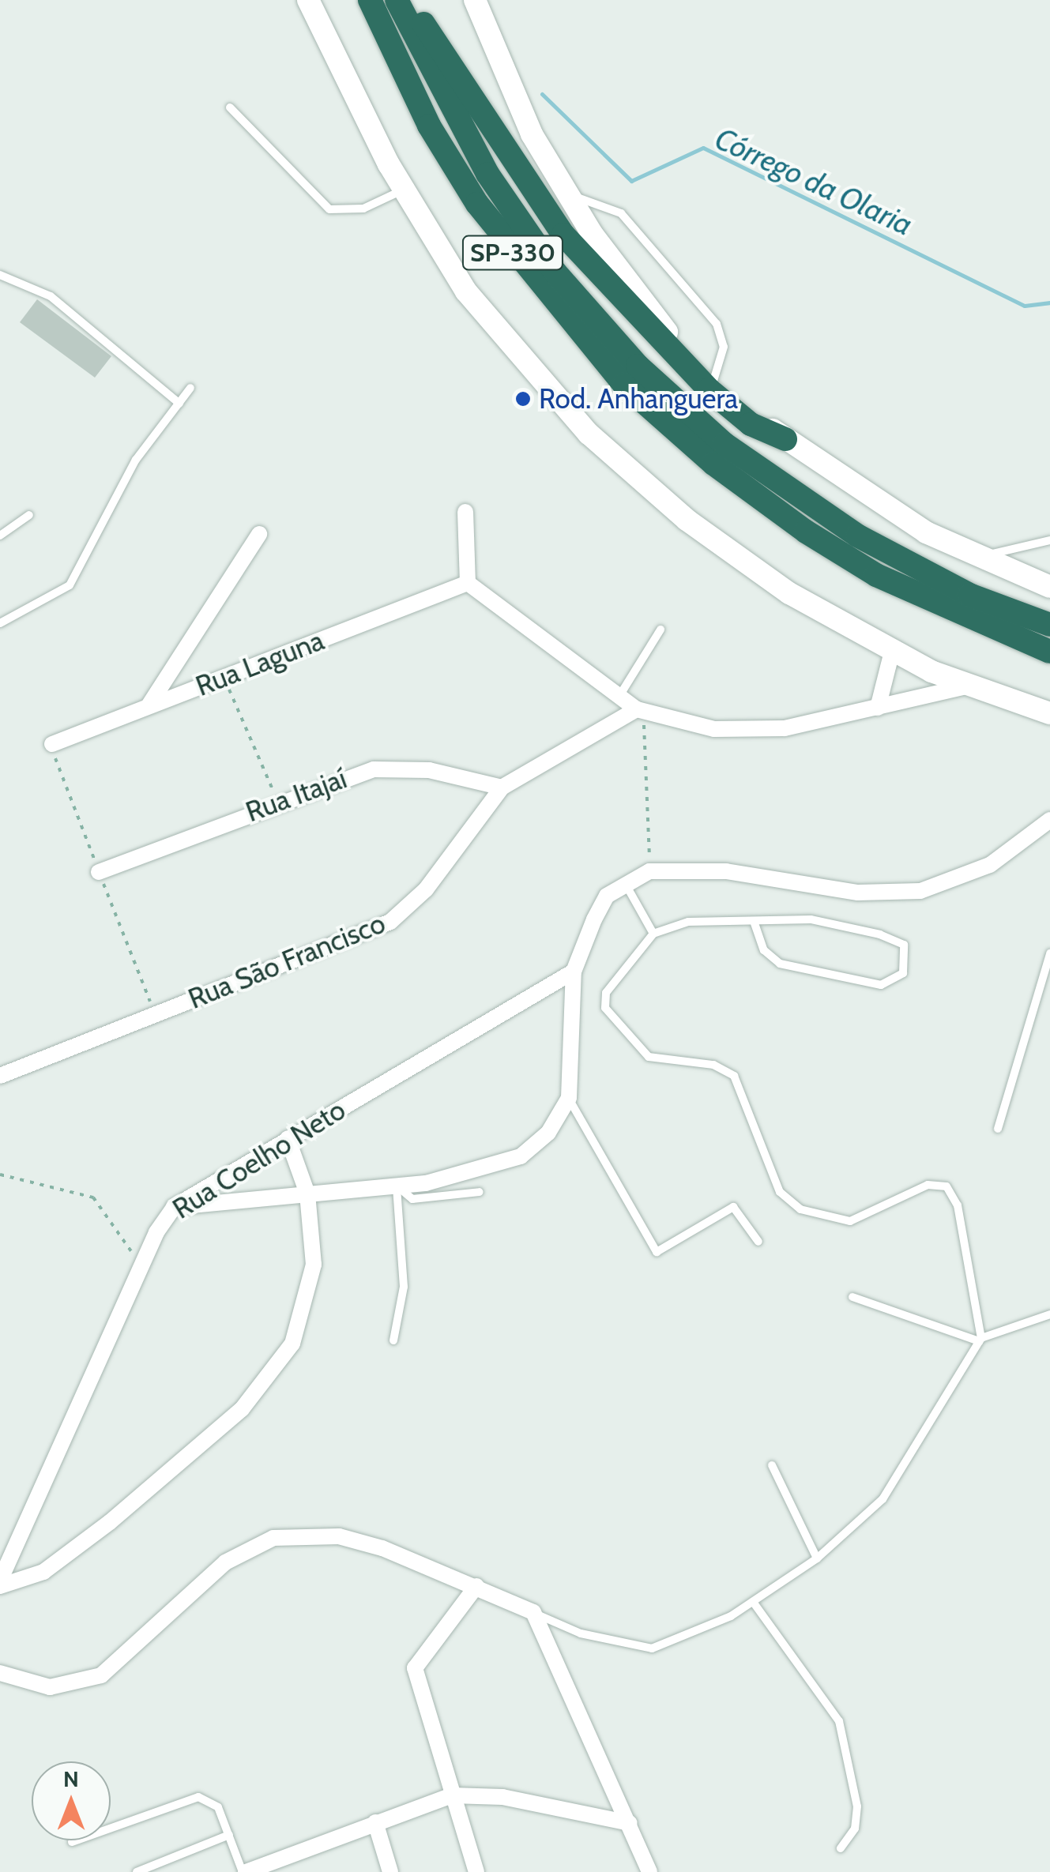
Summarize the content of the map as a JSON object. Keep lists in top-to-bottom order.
{
  "streets": {
    "highway": ["SP-330"],
    "street": [
      "Rua Laguna",
      "Rua Itajaí",
      "Rua São Francisco",
      "Rua Coelho Neto"
    ]
  },
  "crossings": [
    ["Rua Itajaí", "Rua São Francisco"]
  ],
  "water": ["Córrego da Olaria"],
  "places": ["Rod. Anhanguera"],
  "north": "top"
}
